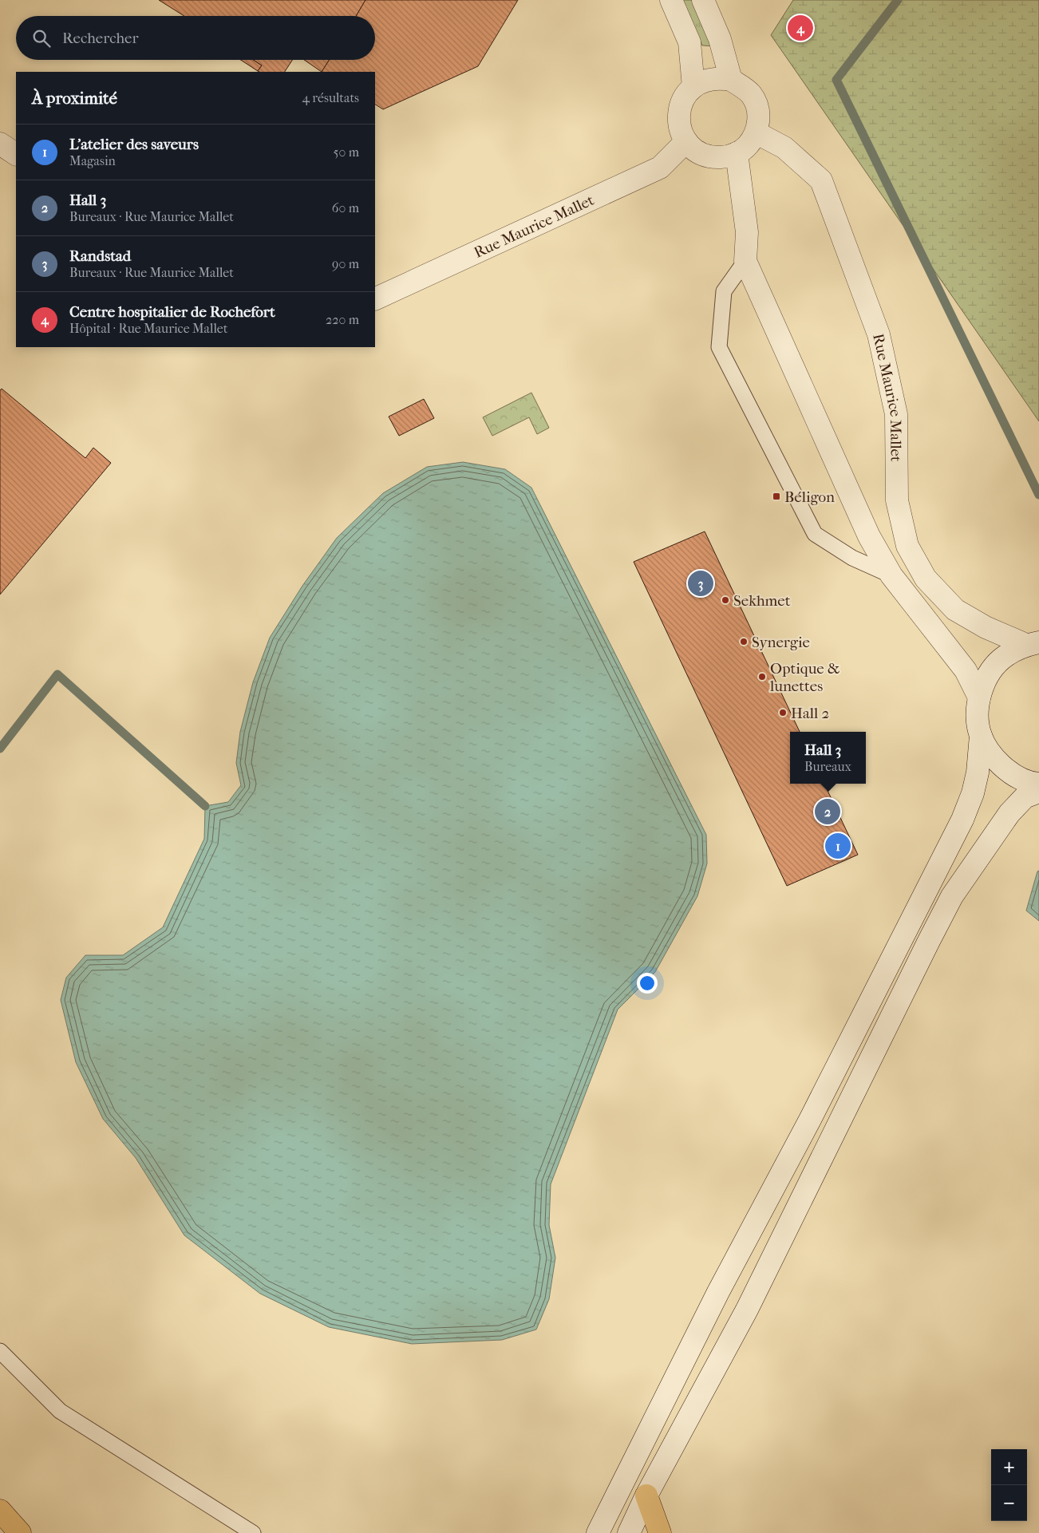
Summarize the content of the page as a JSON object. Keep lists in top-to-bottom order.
{
  "streets": {
    "street": ["Rue Maurice Mallet"]
  },
  "places": {
    "transit": ["Béligon"],
    "other": [
      "Sekhmet",
      "Synergie",
      "Optique & lunettes",
      "Hall 2"
    ]
  },
  "page": {
    "pins": [
      "4",
      "3",
      "2",
      "1"
    ],
    "search": "Rechercher",
    "heading": ["À proximité", "4 résultats"],
    "list": [
      {
        "mark": "1",
        "name": "L'atelier des saveurs",
        "note": "Magasin",
        "value": "50 m"
      },
      {
        "mark": "2",
        "name": "Hall 3",
        "note": "Bureaux · Rue Maurice Mallet",
        "value": "60 m"
      },
      {
        "mark": "3",
        "name": "Randstad",
        "note": "Bureaux · Rue Maurice Mallet",
        "value": "90 m"
      },
      {
        "mark": "4",
        "name": "Centre hospitalier de Rochefort",
        "note": "Hôpital · Rue Maurice Mallet",
        "value": "220 m"
      }
    ],
    "popup": ["Hall 3", "Bureaux"],
    "map_buttons": ["+", "−"]
  }
}
